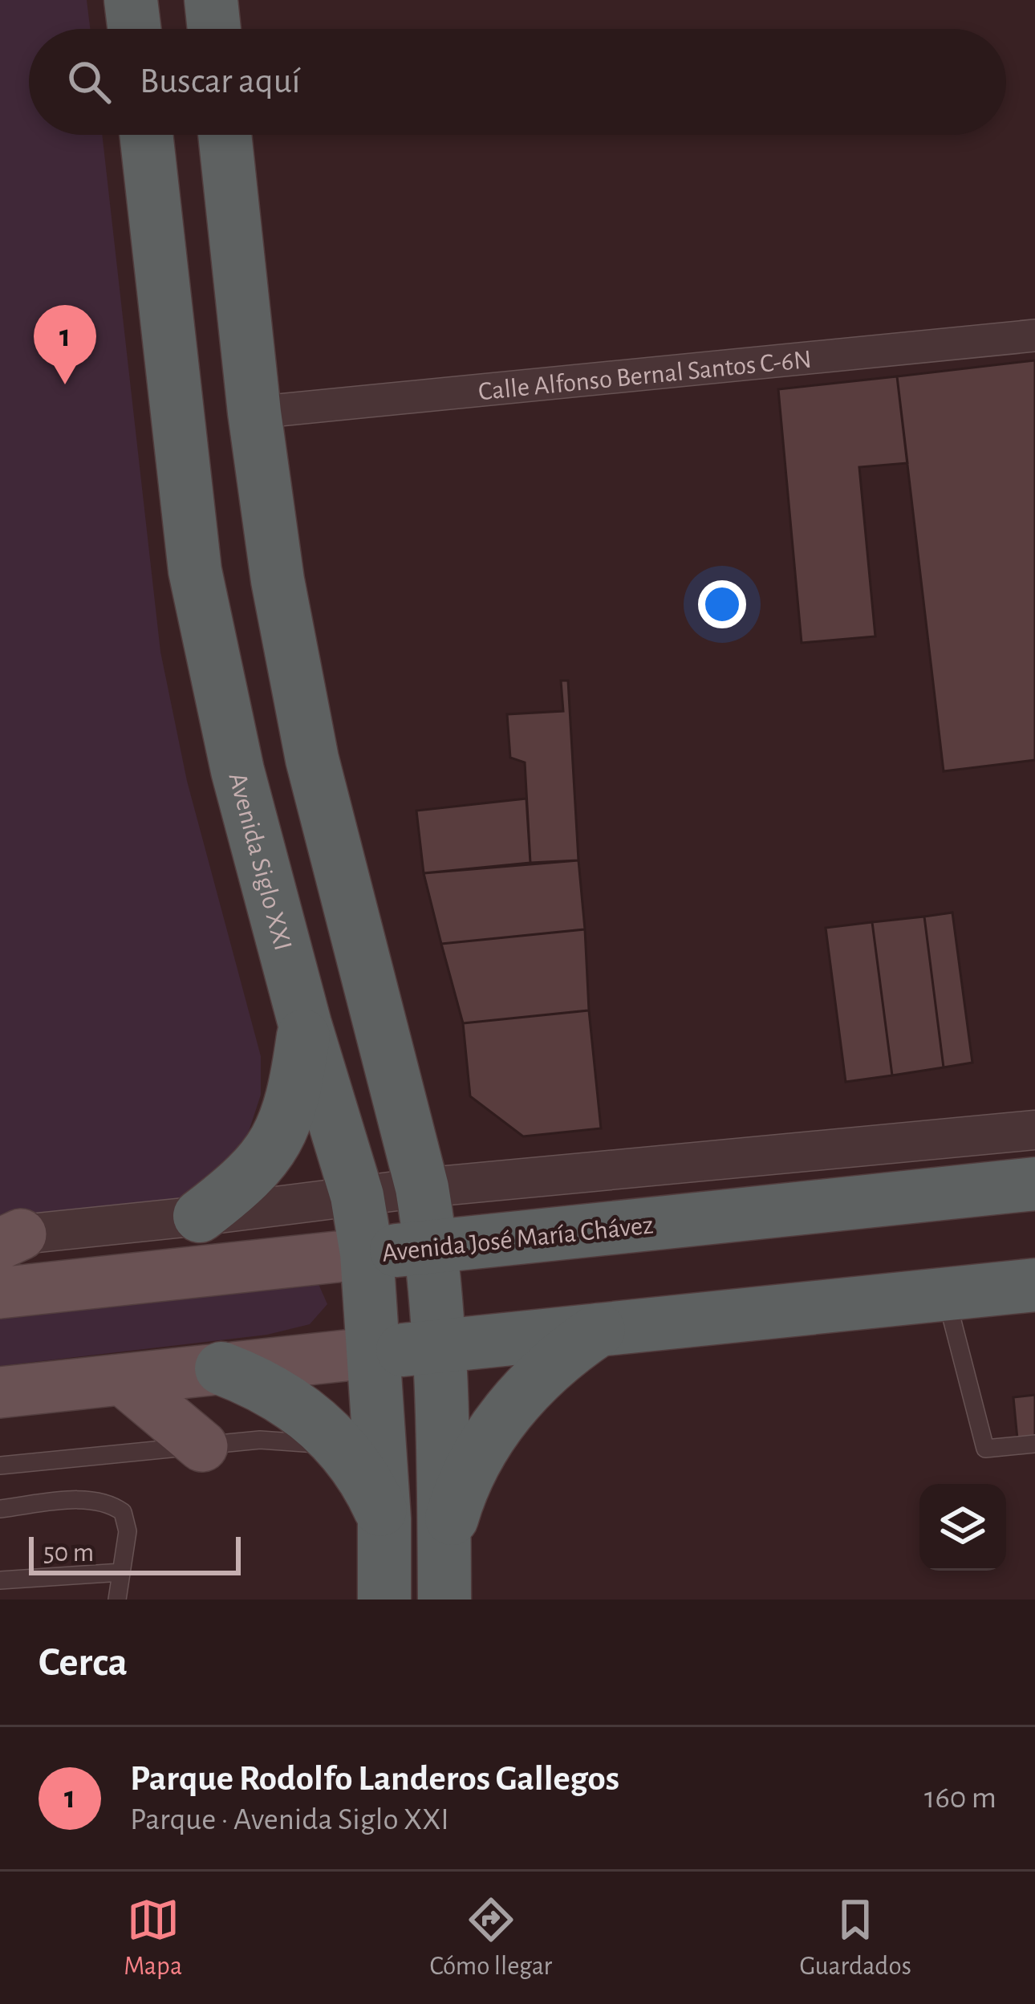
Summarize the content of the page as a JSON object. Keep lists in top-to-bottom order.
{
  "streets": {
    "highway": ["Avenida Siglo XXI", "Avenida José María Chávez"],
    "street": ["Calle Alfonso Bernal Santos C-6N"]
  },
  "crossings": [
    ["Avenida Siglo XXI", "Avenida José María Chávez"]
  ],
  "scale_bar": "50 m",
  "page": {
    "search": "Buscar aquí",
    "pins": "1",
    "scale": "50 m",
    "heading": "Cerca",
    "list": [
      {
        "mark": "1",
        "name": "Parque Rodolfo Landeros Gallegos",
        "note": "Parque · Avenida Siglo XXI",
        "value": "160 m"
      }
    ],
    "nav": ["Mapa", "Cómo llegar", "Guardados"]
  }
}
